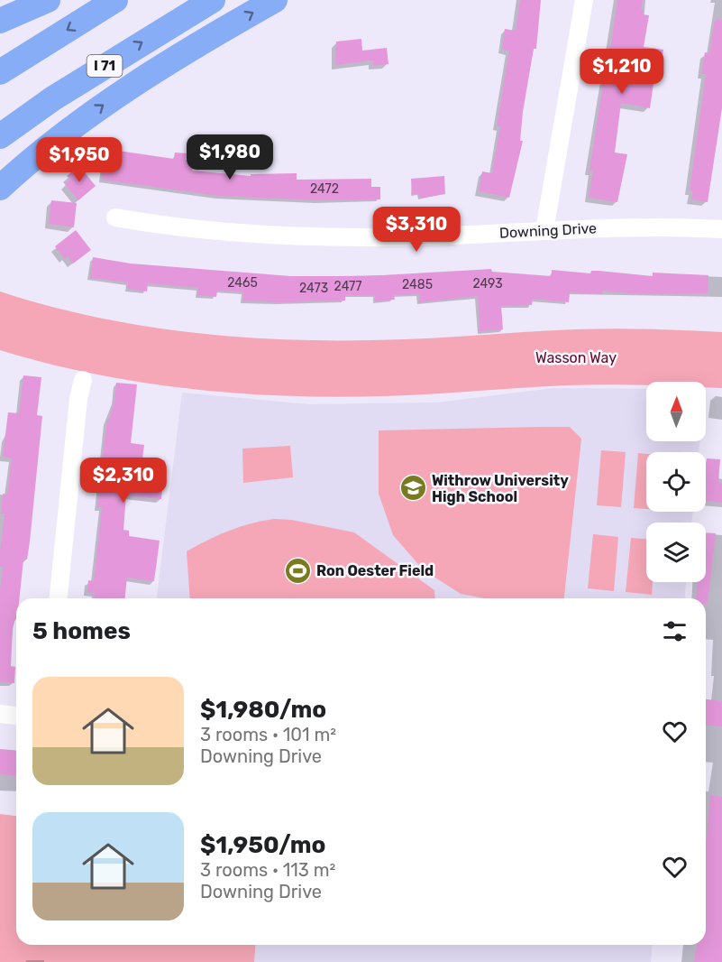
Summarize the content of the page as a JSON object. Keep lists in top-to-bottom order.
{
  "streets": {
    "highway": ["I 71"],
    "street": ["Downing Drive"]
  },
  "parks": ["Wasson Way"],
  "places": {
    "school or university": ["Withrow University High School"],
    "sports": ["Ron Oester Field"]
  },
  "house_numbers": [
    "2472",
    "2465",
    "2493",
    "2485",
    "2477",
    "2473"
  ],
  "north": "top",
  "page": {
    "price": [
      "$1,210",
      "$1,980",
      "$1,950",
      "$3,310",
      "$2,310"
    ],
    "heading": "5 homes",
    "list": [
      {
        "name": "$1,980/mo",
        "note": "3 rooms · 101 m² · Downing Drive"
      },
      {
        "name": "$1,950/mo",
        "note": "3 rooms · 113 m² · Downing Drive"
      }
    ]
  }
}
